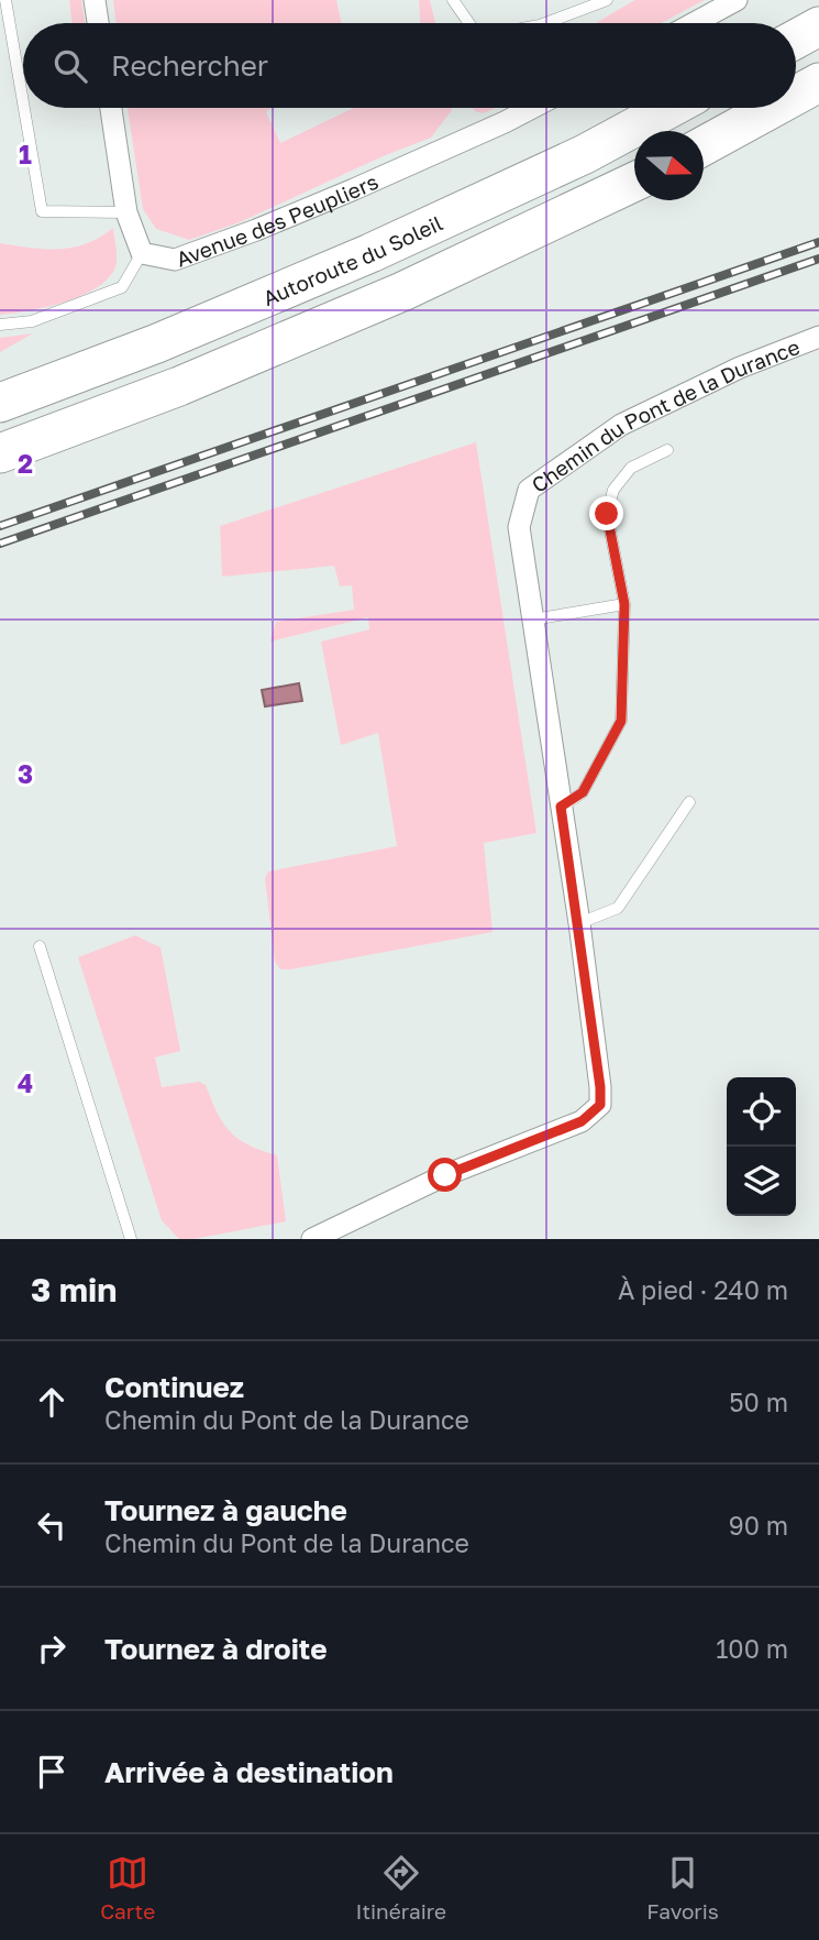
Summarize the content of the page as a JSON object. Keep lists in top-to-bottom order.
{
  "streets": {
    "highway": ["Autoroute du Soleil"],
    "street": ["Avenue des Peupliers", "Chemin du Pont de la Durance"]
  },
  "north": "right",
  "page": {
    "search": "Rechercher",
    "heading": ["3 min", "À pied · 240 m"],
    "list": [
      ["Continuez", "Chemin du Pont de la Durance", "50 m"],
      ["Tournez à gauche", "Chemin du Pont de la Durance", "90 m"],
      ["Tournez à droite", "100 m"],
      "Arrivée à destination"
    ],
    "nav": ["Carte", "Itinéraire", "Favoris"]
  },
  "grid": {
    "rows": [
      "1",
      "2",
      "3",
      "4"
    ]
  }
}
